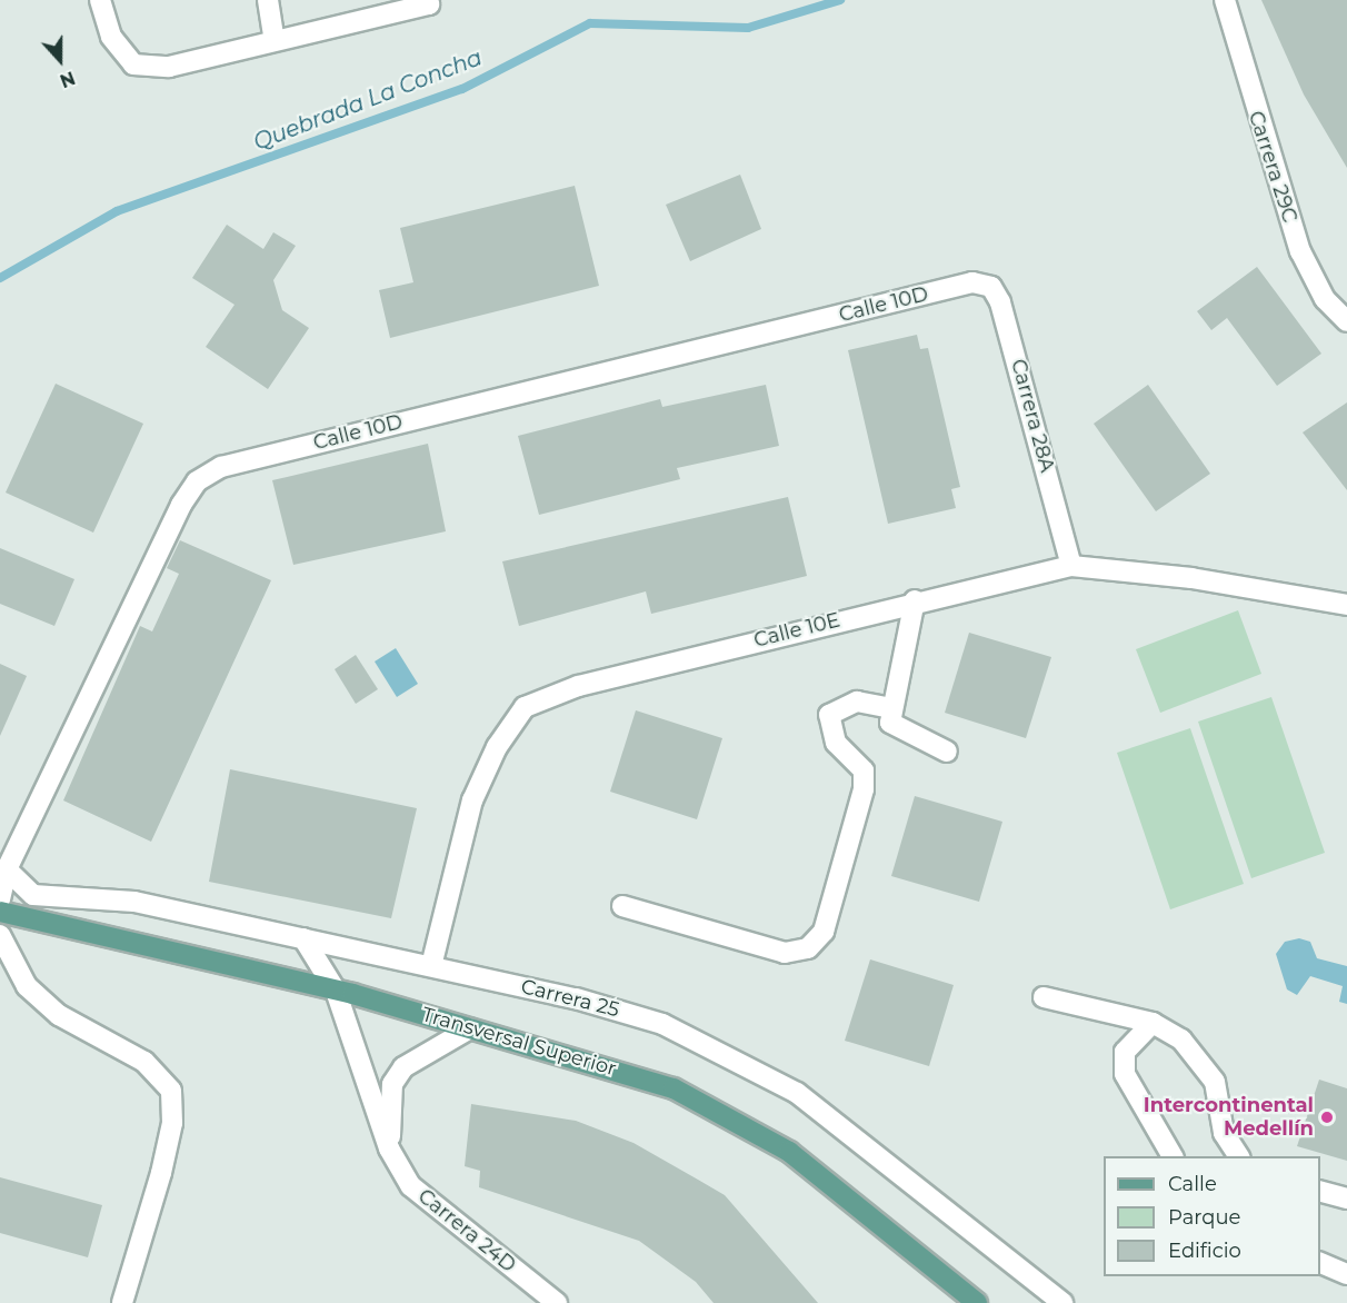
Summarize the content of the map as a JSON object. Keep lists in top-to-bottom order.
{
  "streets": {
    "main road": ["Transversal Superior"],
    "street": [
      "Carrera 29C",
      "Calle 10D",
      "Carrera 28A",
      "Calle 10E",
      "Carrera 25",
      "Carrera 24D"
    ]
  },
  "crossings": [
    ["Calle 10D", "Carrera 28A"],
    ["Calle 10D", "Carrera 25"],
    ["Carrera 28A", "Calle 10E"],
    ["Calle 10E", "Carrera 25"],
    ["Carrera 25", "Carrera 24D"],
    ["Transversal Superior", "Carrera 24D"]
  ],
  "water": ["Quebrada La Concha"],
  "places": ["Intercontinental Medellín"],
  "legend": ["Calle", "Parque", "Edificio"],
  "north": "bottom"
}
